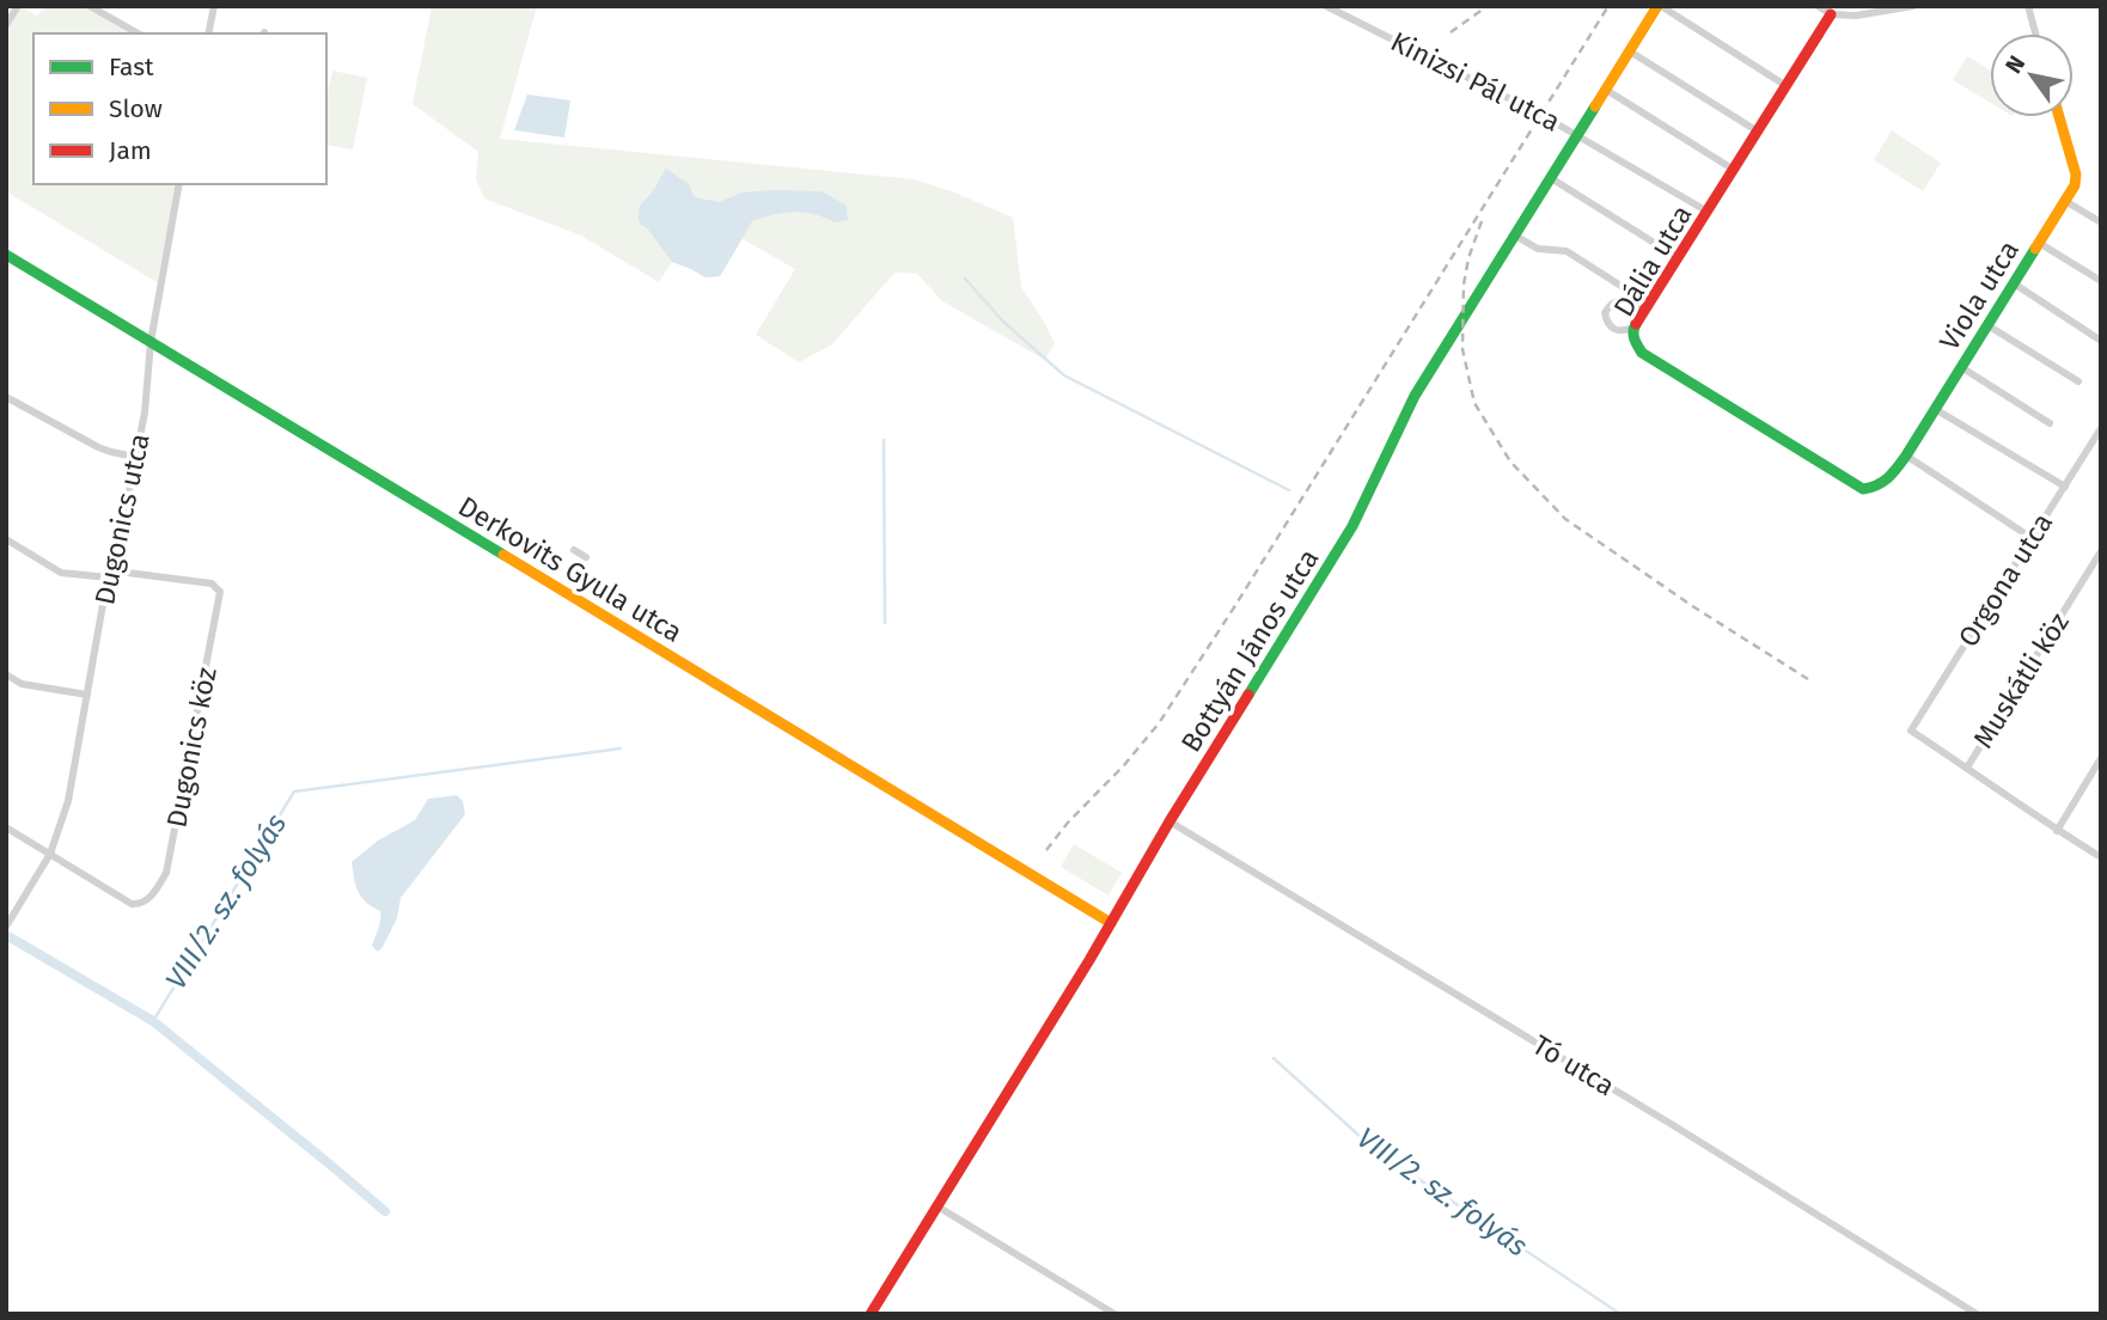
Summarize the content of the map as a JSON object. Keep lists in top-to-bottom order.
{
  "streets": {
    "street": [
      "Kinizsi Pál utca",
      "Dália utca",
      "Viola utca",
      "Dugonics utca",
      "Derkovits Gyula utca",
      "Orgona utca",
      "Bottyán János utca",
      "Muskátli köz",
      "Dugonics köz",
      "Tó utca"
    ]
  },
  "crossings": [
    ["Kinizsi Pál utca", "Dália utca"],
    ["Kinizsi Pál utca", "Bottyán János utca"],
    ["Dália utca", "Viola utca"],
    ["Dugonics utca", "Derkovits Gyula utca"],
    ["Dugonics utca", "Dugonics köz"],
    ["Derkovits Gyula utca", "Bottyán János utca"],
    ["Orgona utca", "Muskátli köz"],
    ["Bottyán János utca", "Tó utca"]
  ],
  "water": ["VIII/2. sz. folyás"],
  "legend": ["Fast", "Slow", "Jam"],
  "north": "top left"
}
